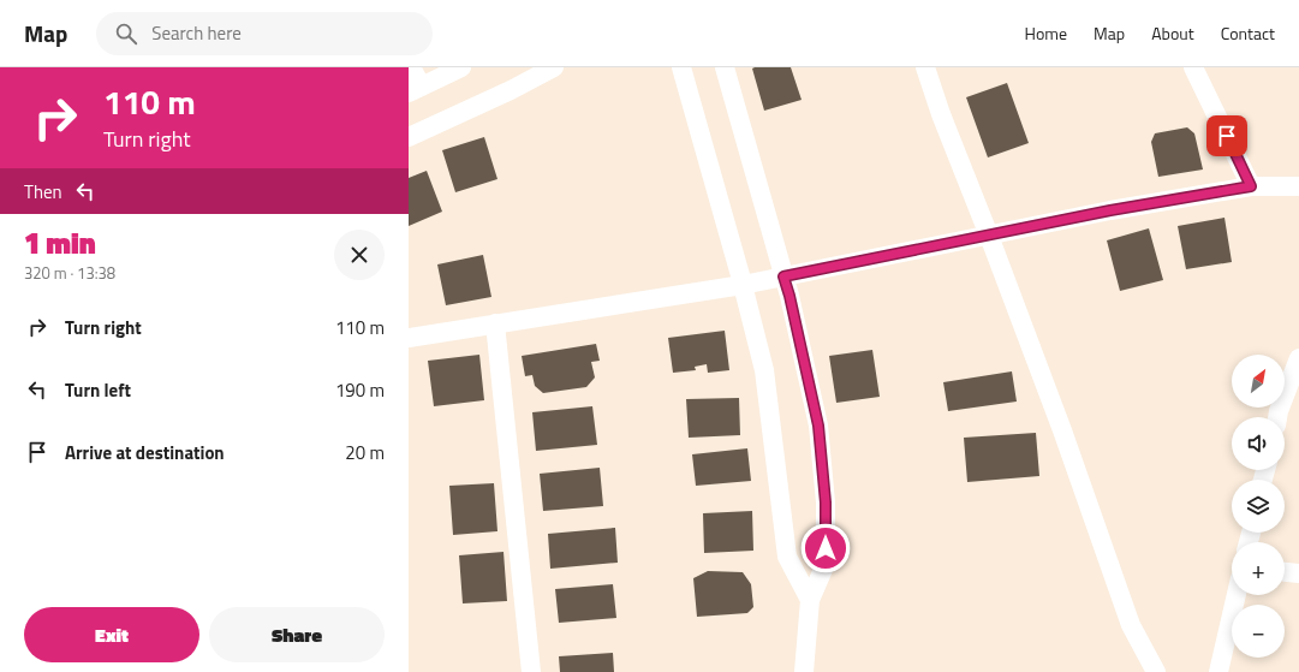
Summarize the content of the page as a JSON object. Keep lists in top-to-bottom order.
{
  "north": "top right",
  "page": {
    "header": "Map",
    "search": "Search here",
    "nav": [
      "Home",
      "Map",
      "About",
      "Contact"
    ],
    "turn": ["110 m", "Turn right"],
    "then": "Then",
    "heading": ["1 min", "320 m · 13:38"],
    "list": [
      {
        "name": "Turn right",
        "value": "110 m"
      },
      {
        "name": "Turn left",
        "value": "190 m"
      },
      {
        "name": "Arrive at destination",
        "value": "20 m"
      }
    ],
    "map_buttons": ["+", "−"],
    "buttons": ["Exit", "Share"]
  }
}
